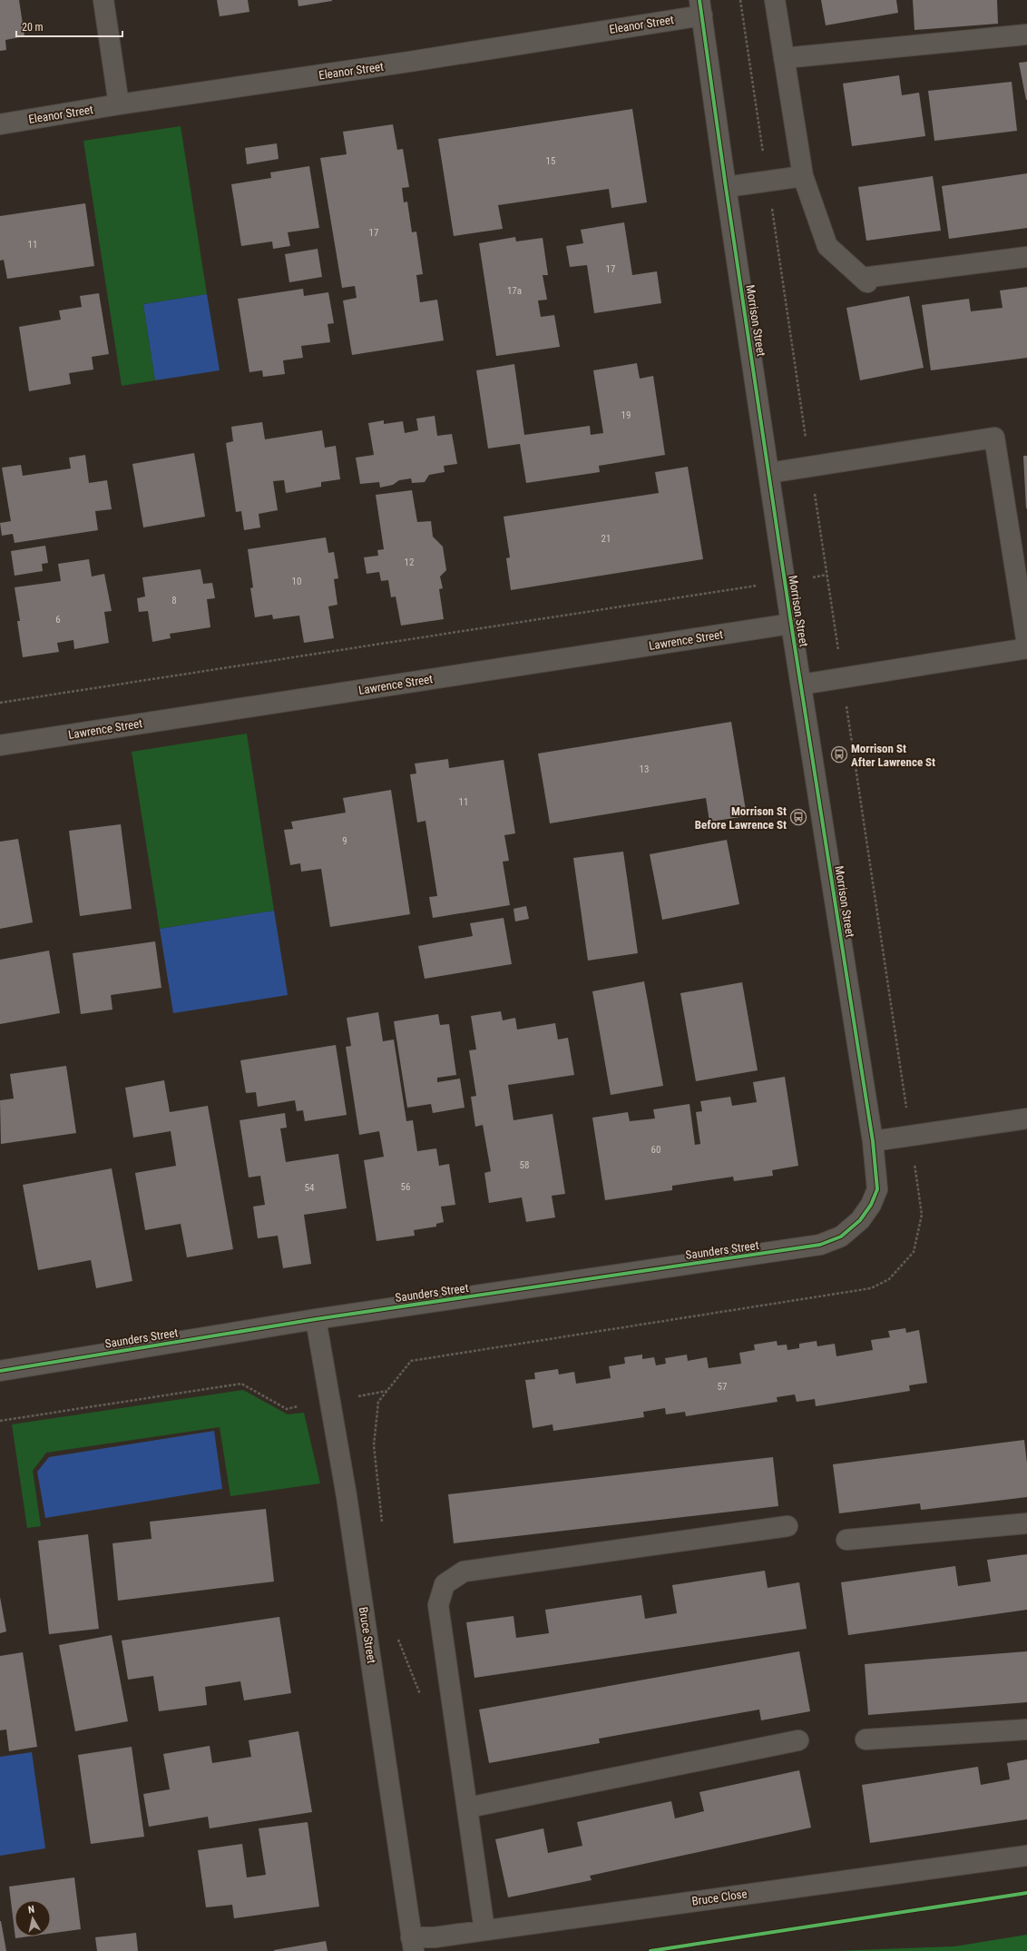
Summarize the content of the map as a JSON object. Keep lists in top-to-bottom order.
{
  "streets": {
    "street": [
      "Eleanor Street",
      "Morrison Street",
      "Lawrence Street",
      "Saunders Street",
      "Bruce Street",
      "Bruce Close"
    ]
  },
  "crossings": [
    ["Eleanor Street", "Morrison Street"],
    ["Morrison Street", "Lawrence Street"],
    ["Morrison Street", "Saunders Street"],
    ["Saunders Street", "Bruce Street"],
    ["Bruce Street", "Bruce Close"]
  ],
  "places": {
    "bus stop": ["Morrison St After Lawrence St", "Morrison St Before Lawrence St"]
  },
  "house_numbers": [
    "15",
    "17",
    "11",
    "17",
    "17a",
    "19",
    "21",
    "12",
    "10",
    "8",
    "6",
    "13",
    "11",
    "9",
    "60",
    "58",
    "56",
    "54",
    "57"
  ],
  "scale_bar": "20 m",
  "north": "top"
}
